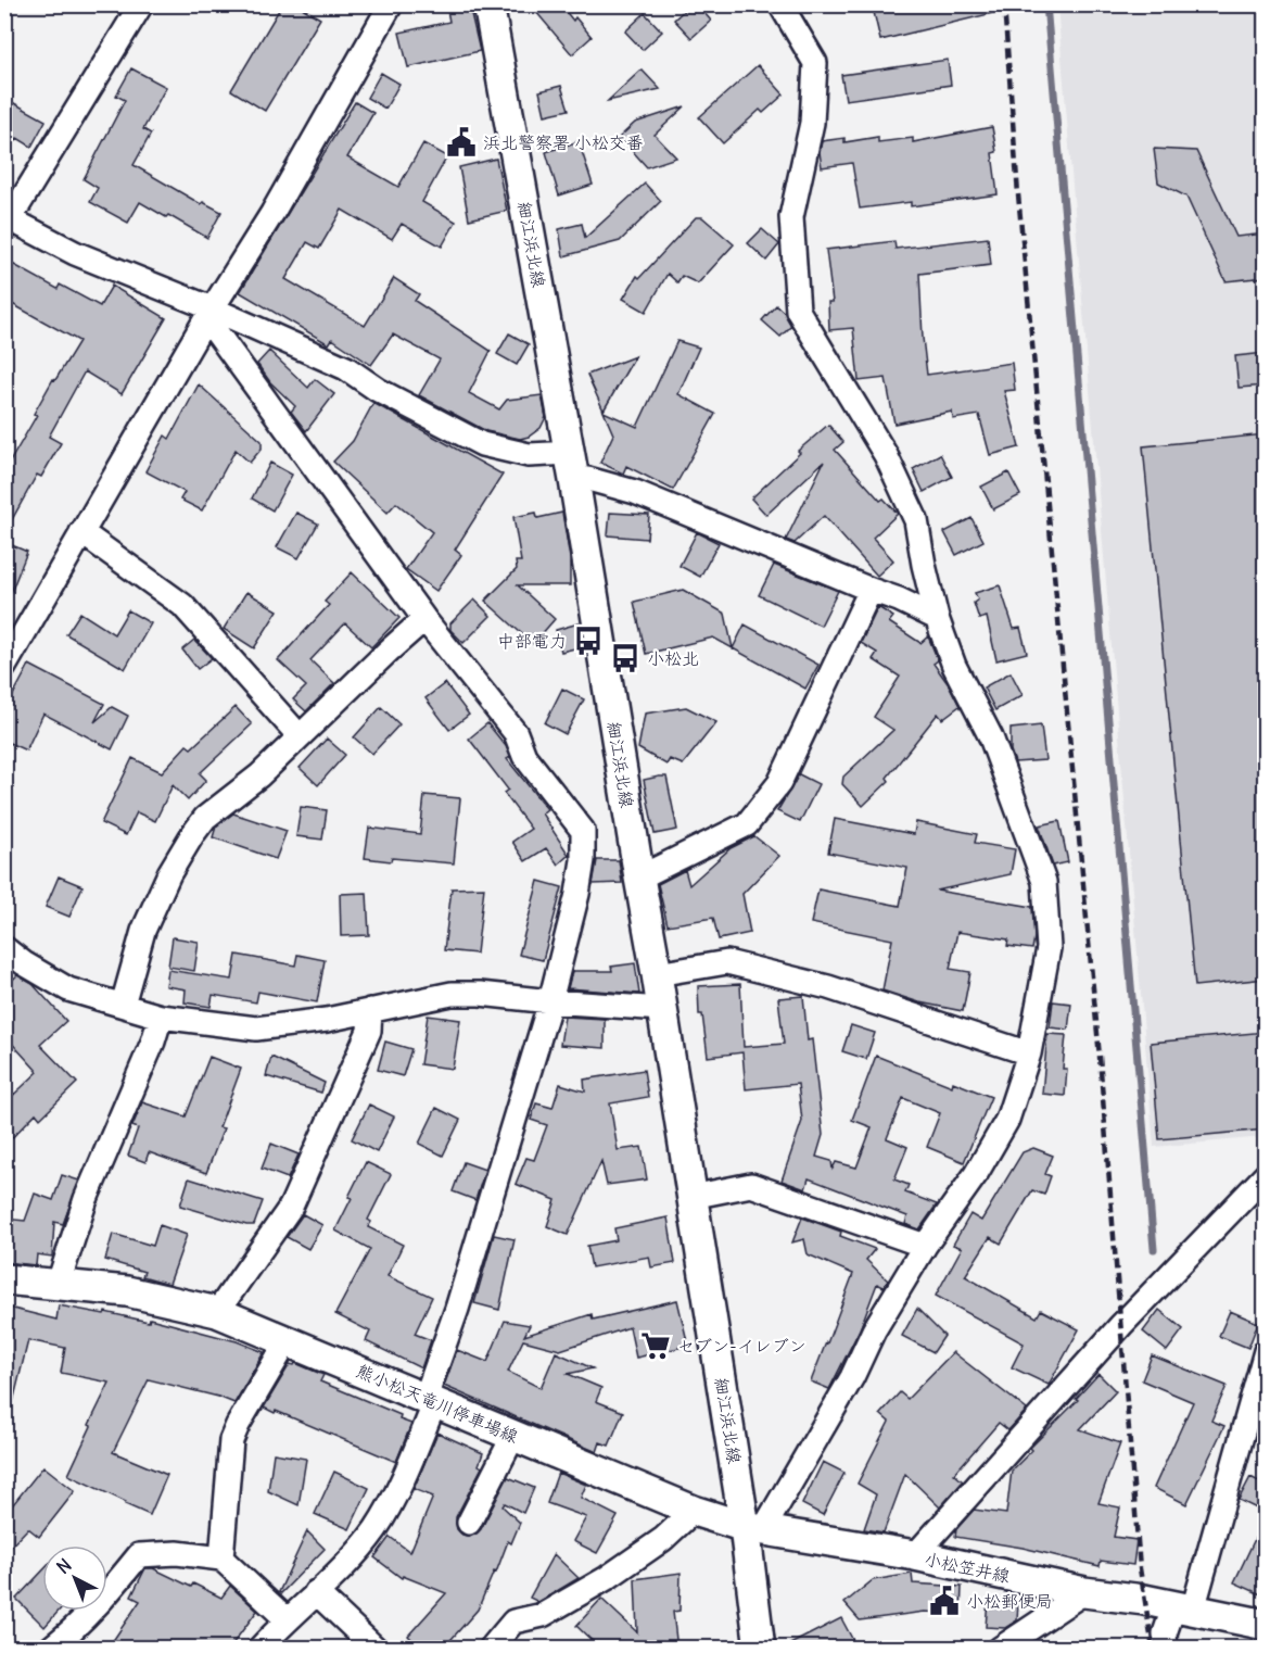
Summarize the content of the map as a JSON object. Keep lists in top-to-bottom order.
{
  "streets": {
    "main road": ["細江浜北線", "熊小松天竜川停車場線", "小松笠井線"]
  },
  "crossings": [
    ["細江浜北線", "熊小松天竜川停車場線"],
    ["細江浜北線", "小松笠井線"],
    ["熊小松天竜川停車場線", "小松笠井線"]
  ],
  "places": {
    "public building": ["浜北警察署 小松交番", "小松郵便局"],
    "bus stop": ["中部電力", "小松北"],
    "supermarket": ["セブン-イレブン"]
  },
  "north": "top left"
}
